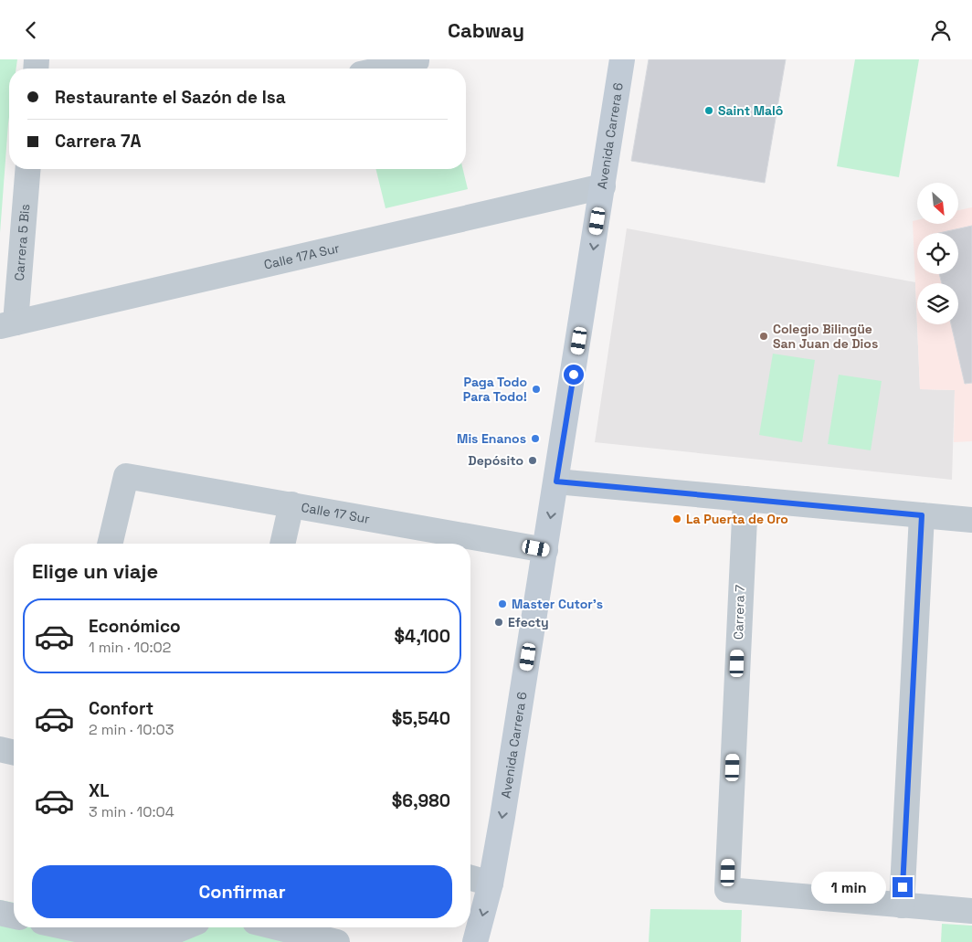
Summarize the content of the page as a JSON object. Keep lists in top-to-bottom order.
{
  "streets": {
    "main road": ["Avenida Carrera 6"],
    "street": [
      "Carrera 5 Bis",
      "Calle 17A Sur",
      "Calle 17 Sur",
      "Carrera 7"
    ]
  },
  "crossings": [
    ["Avenida Carrera 6", "Calle 17A Sur"],
    ["Avenida Carrera 6", "Calle 17 Sur"],
    ["Carrera 5 Bis", "Calle 17A Sur"]
  ],
  "one_way": ["Avenida Carrera 6"],
  "places": [
    "Saint Malô",
    "Colegio Bilingüe San Juan de Dios",
    "Paga Todo Para Todo!",
    "Mis Enanos",
    "Depósito",
    "La Puerta de Oro",
    "Master Cutor's",
    "Efecty"
  ],
  "north": "bottom right",
  "page": {
    "header": "Cabway",
    "banner": ["Restaurante el Sazón de Isa", "Carrera 7A"],
    "heading": "Elige un viaje",
    "list": [
      {
        "name": "Económico",
        "note": "1 min · 10:02",
        "value": "$4,100"
      },
      {
        "name": "Confort",
        "note": "2 min · 10:03",
        "value": "$5,540"
      },
      {
        "name": "XL",
        "note": "3 min · 10:04",
        "value": "$6,980"
      }
    ],
    "buttons": "Confirmar",
    "bubble": "1 min"
  }
}
